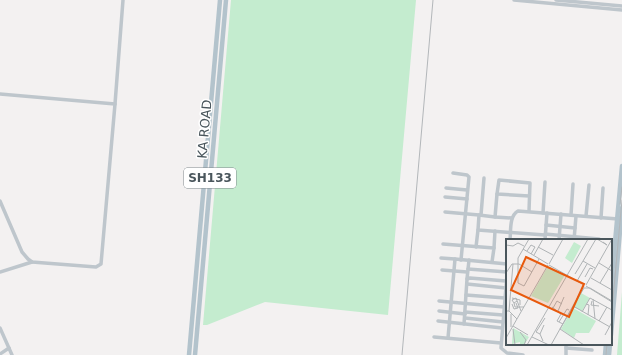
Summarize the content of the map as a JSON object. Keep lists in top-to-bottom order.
{
  "streets": {
    "main road": ["KA ROAD", "SH133"]
  }
}
